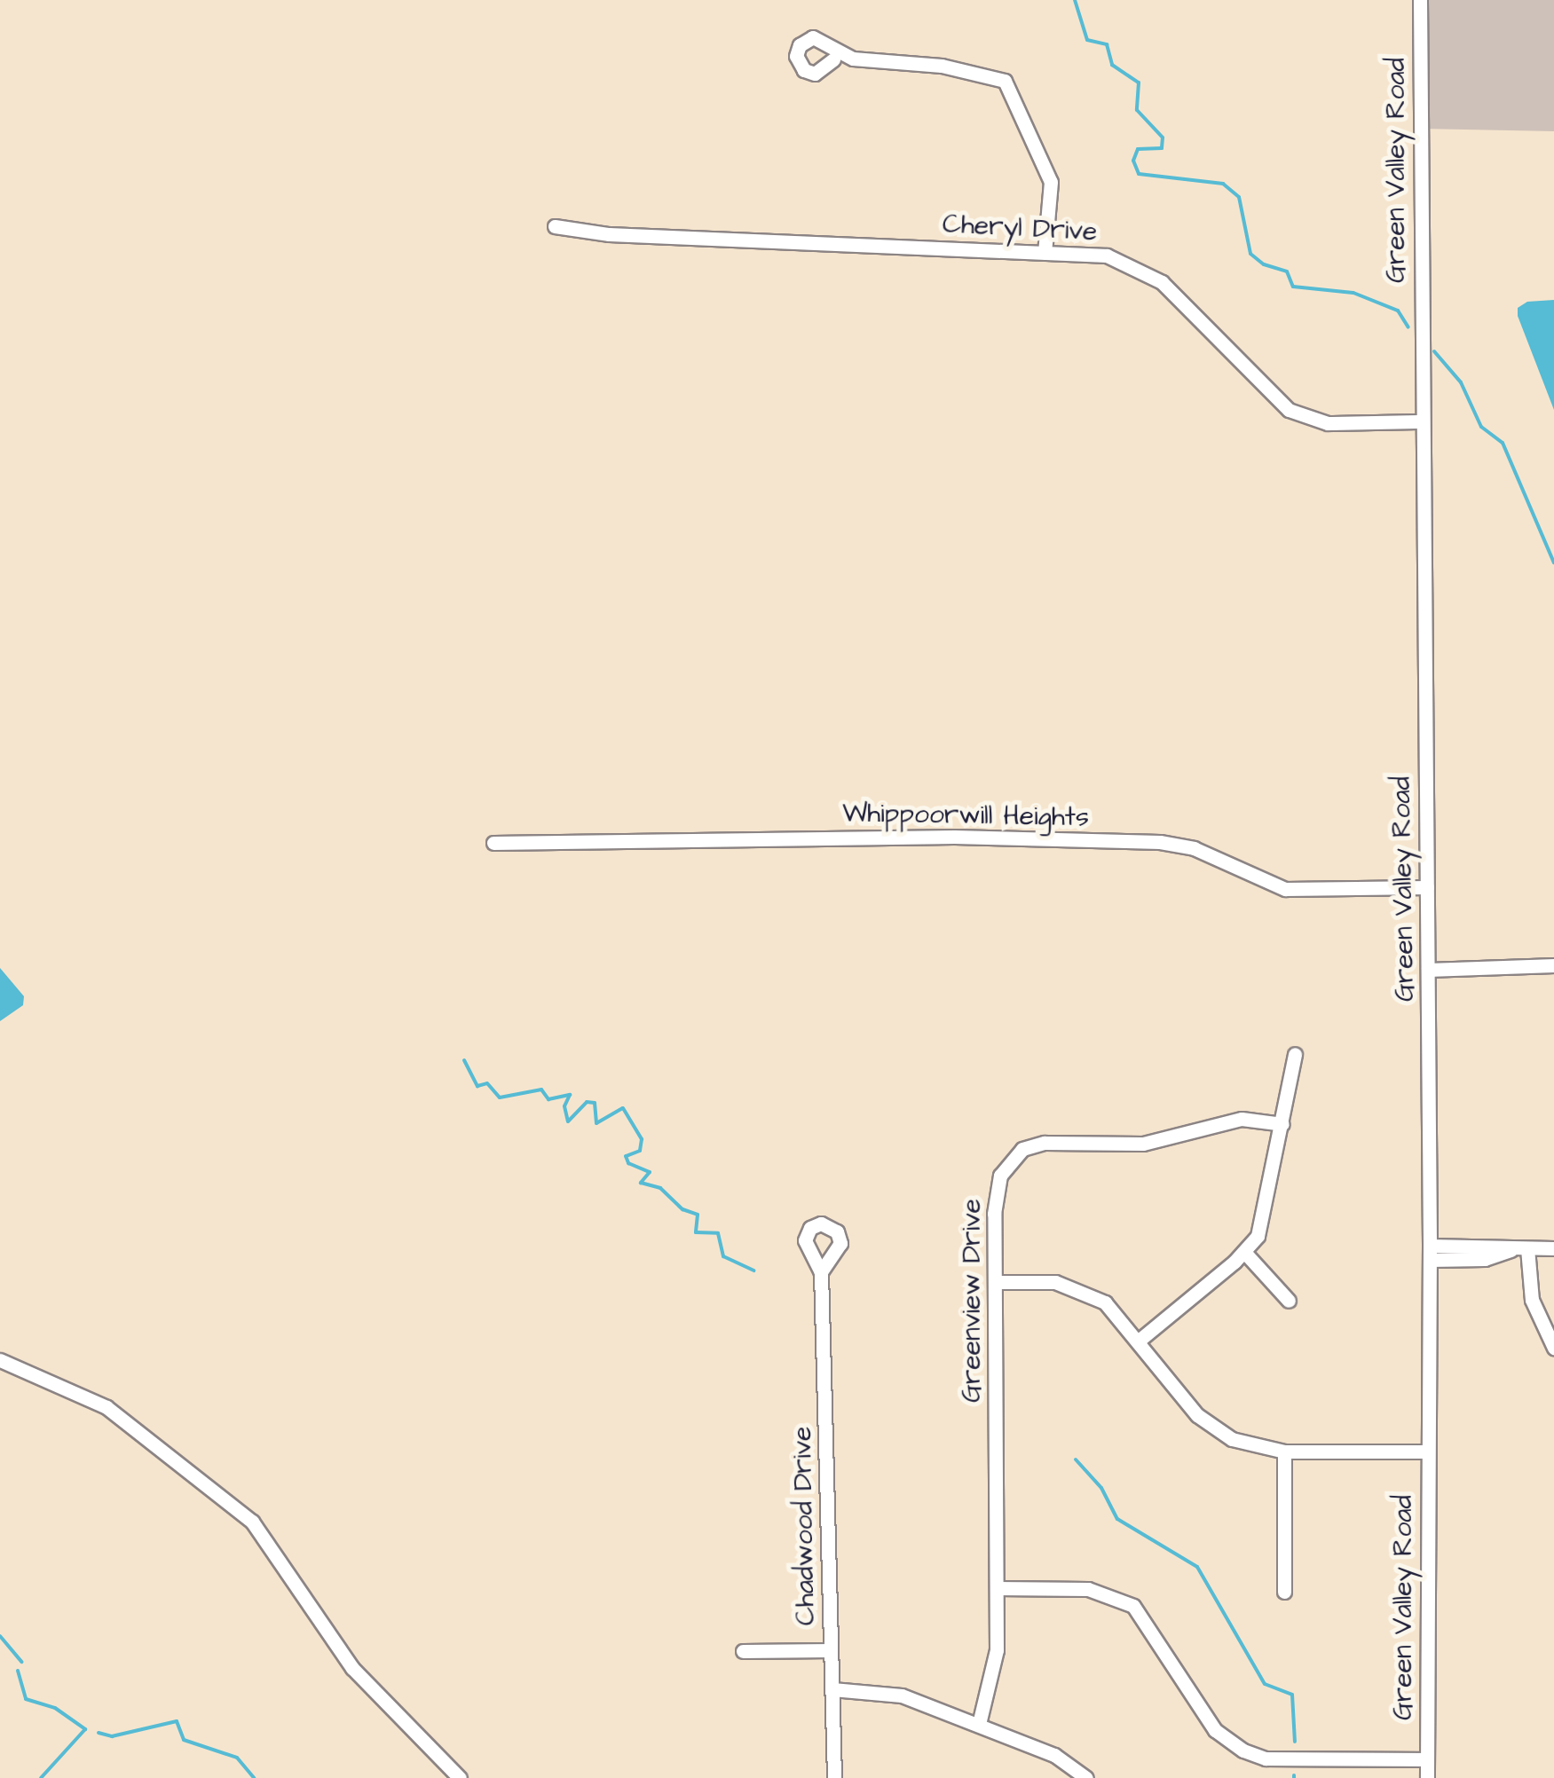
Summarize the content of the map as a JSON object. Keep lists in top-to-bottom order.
{
  "streets": {
    "street": [
      "Green Valley Road",
      "Cheryl Drive",
      "Whippoorwill Heights",
      "Greenview Drive",
      "Chadwood Drive"
    ]
  },
  "crossings": [
    ["Green Valley Road", "Cheryl Drive"],
    ["Green Valley Road", "Whippoorwill Heights"]
  ]
}
